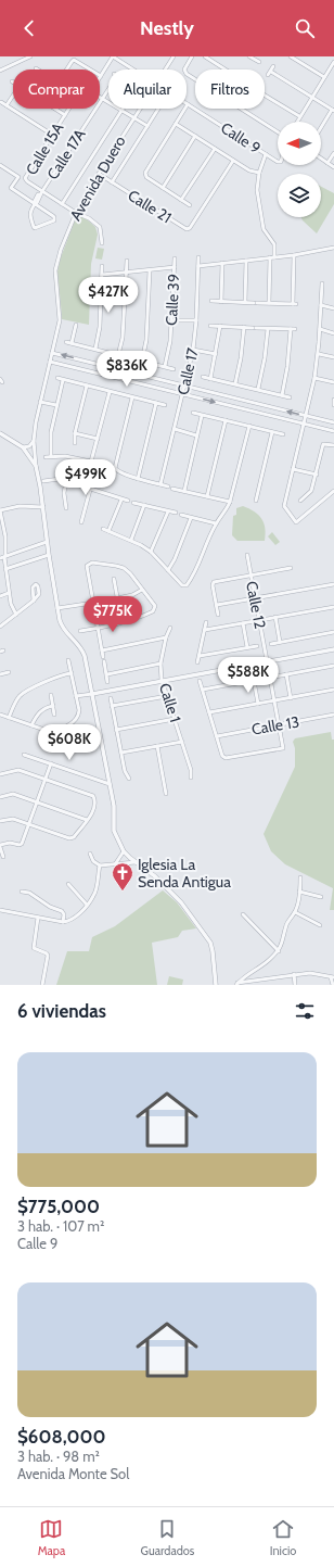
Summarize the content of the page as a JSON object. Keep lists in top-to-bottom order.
{
  "streets": {
    "street": [
      "Calle 9",
      "Calle 15A",
      "Calle 17A",
      "Avenida Duero",
      "Calle 21",
      "Calle 39",
      "Calle 17",
      "Calle 12",
      "Calle 1",
      "Calle 13"
    ]
  },
  "crossings": [
    ["Calle 15A", "Calle 17A"],
    ["Calle 15A", "Avenida Duero"],
    ["Avenida Duero", "Calle 21"],
    ["Calle 12", "Calle 13"]
  ],
  "places": {
    "church": ["Iglesia La Senda Antigua"]
  },
  "north": "left",
  "page": {
    "header": "Nestly",
    "chip": ["Comprar", "Alquilar", "Filtros"],
    "price": [
      "$427K",
      "$836K",
      "$499K",
      "$775K",
      "$588K",
      "$608K"
    ],
    "heading": "6 viviendas",
    "list": [
      {
        "name": "$775,000",
        "note": "3 hab. · 107 m² · Calle 9"
      },
      {
        "name": "$608,000",
        "note": "3 hab. · 98 m² · Avenida Monte Sol"
      }
    ],
    "tabs": ["Mapa", "Guardados", "Inicio"]
  }
}
